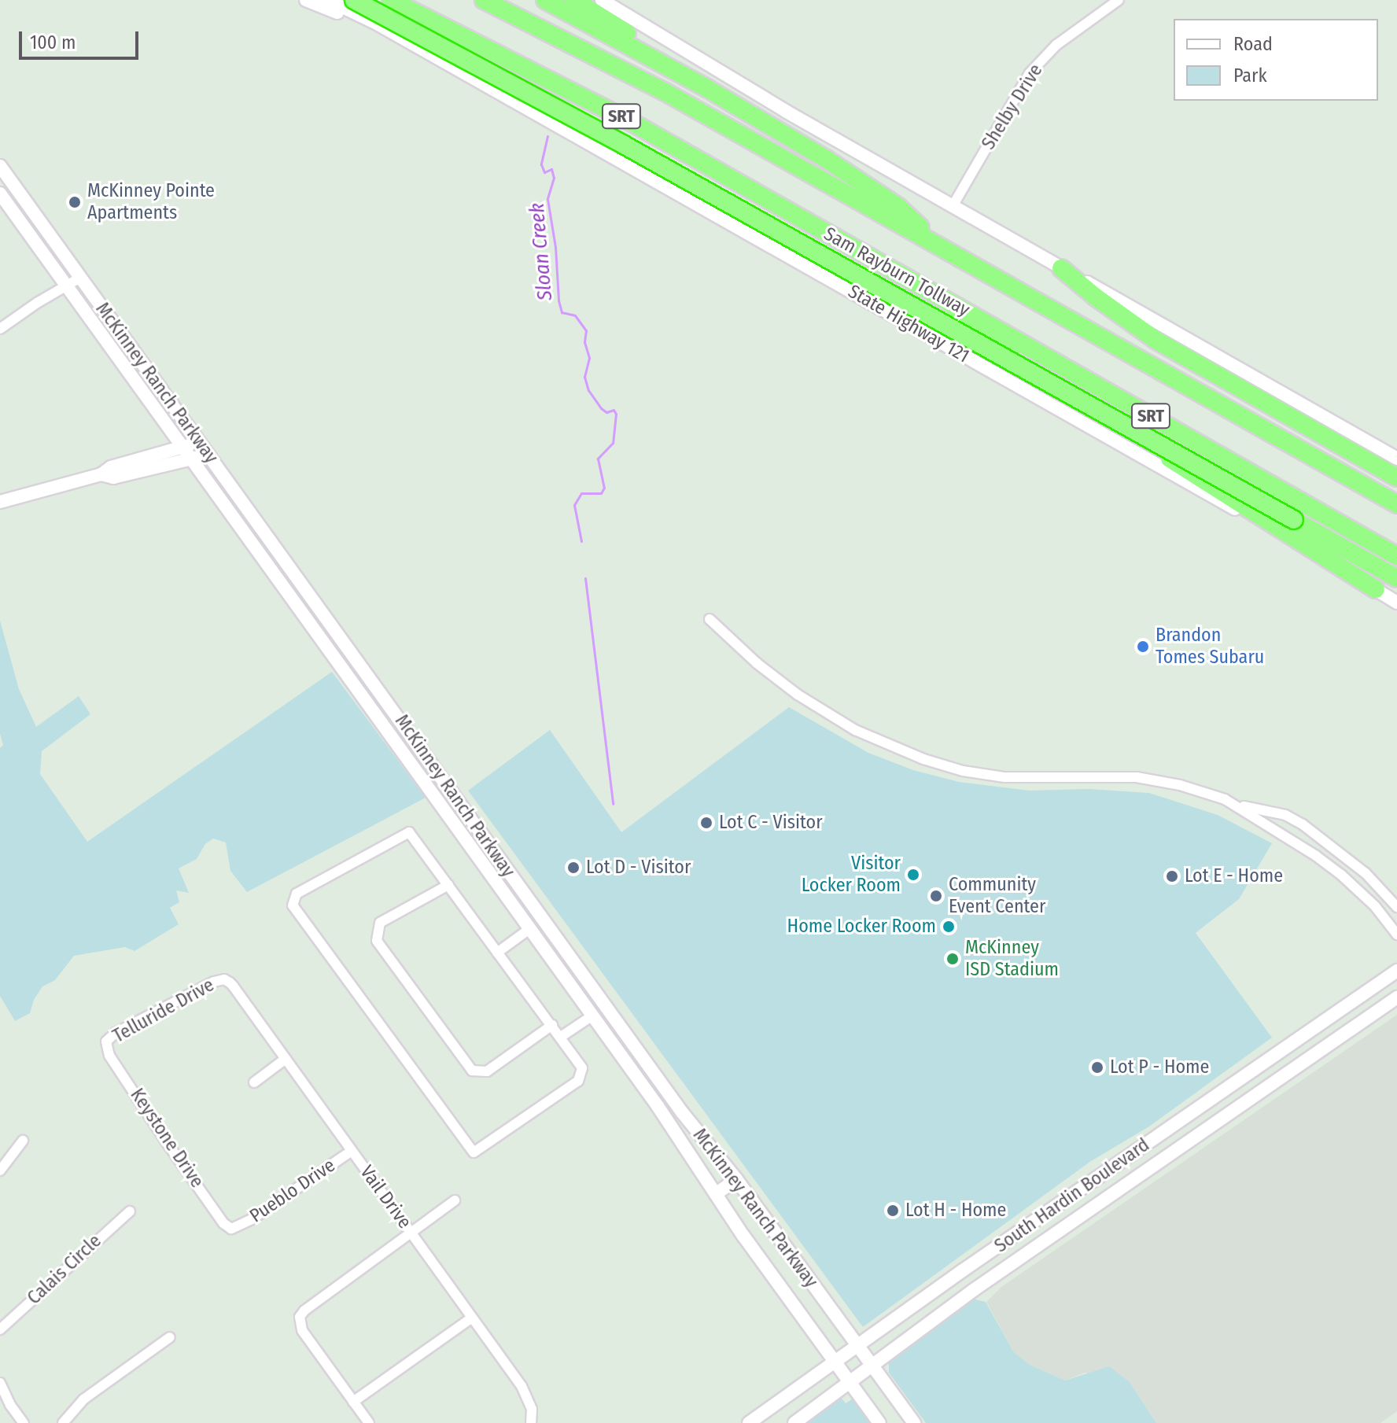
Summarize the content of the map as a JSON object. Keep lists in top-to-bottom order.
{
  "streets": {
    "highway": ["SRT", "Sam Rayburn Tollway"],
    "main road": ["State Highway 121", "McKinney Ranch Parkway", "South Hardin Boulevard"],
    "street": [
      "Shelby Drive",
      "Telluride Drive",
      "Keystone Drive",
      "Pueblo Drive",
      "Vail Drive",
      "Calais Circle"
    ]
  },
  "crossings": [
    ["McKinney Ranch Parkway", "South Hardin Boulevard"],
    ["Telluride Drive", "Keystone Drive"],
    ["Telluride Drive", "Vail Drive"],
    ["Keystone Drive", "Pueblo Drive"],
    ["Pueblo Drive", "Vail Drive"]
  ],
  "water": ["Sloan Creek"],
  "places": [
    "McKinney Pointe Apartments",
    "Brandon Tomes Subaru",
    "Lot C - Visitor",
    "Lot D - Visitor",
    "Visitor Locker Room",
    "Lot E - Home",
    "Community Event Center",
    "Home Locker Room",
    "McKinney ISD Stadium",
    "Lot P - Home",
    "Lot H - Home"
  ],
  "legend": ["Road", "Park"],
  "scale_bar": "100 m"
}
